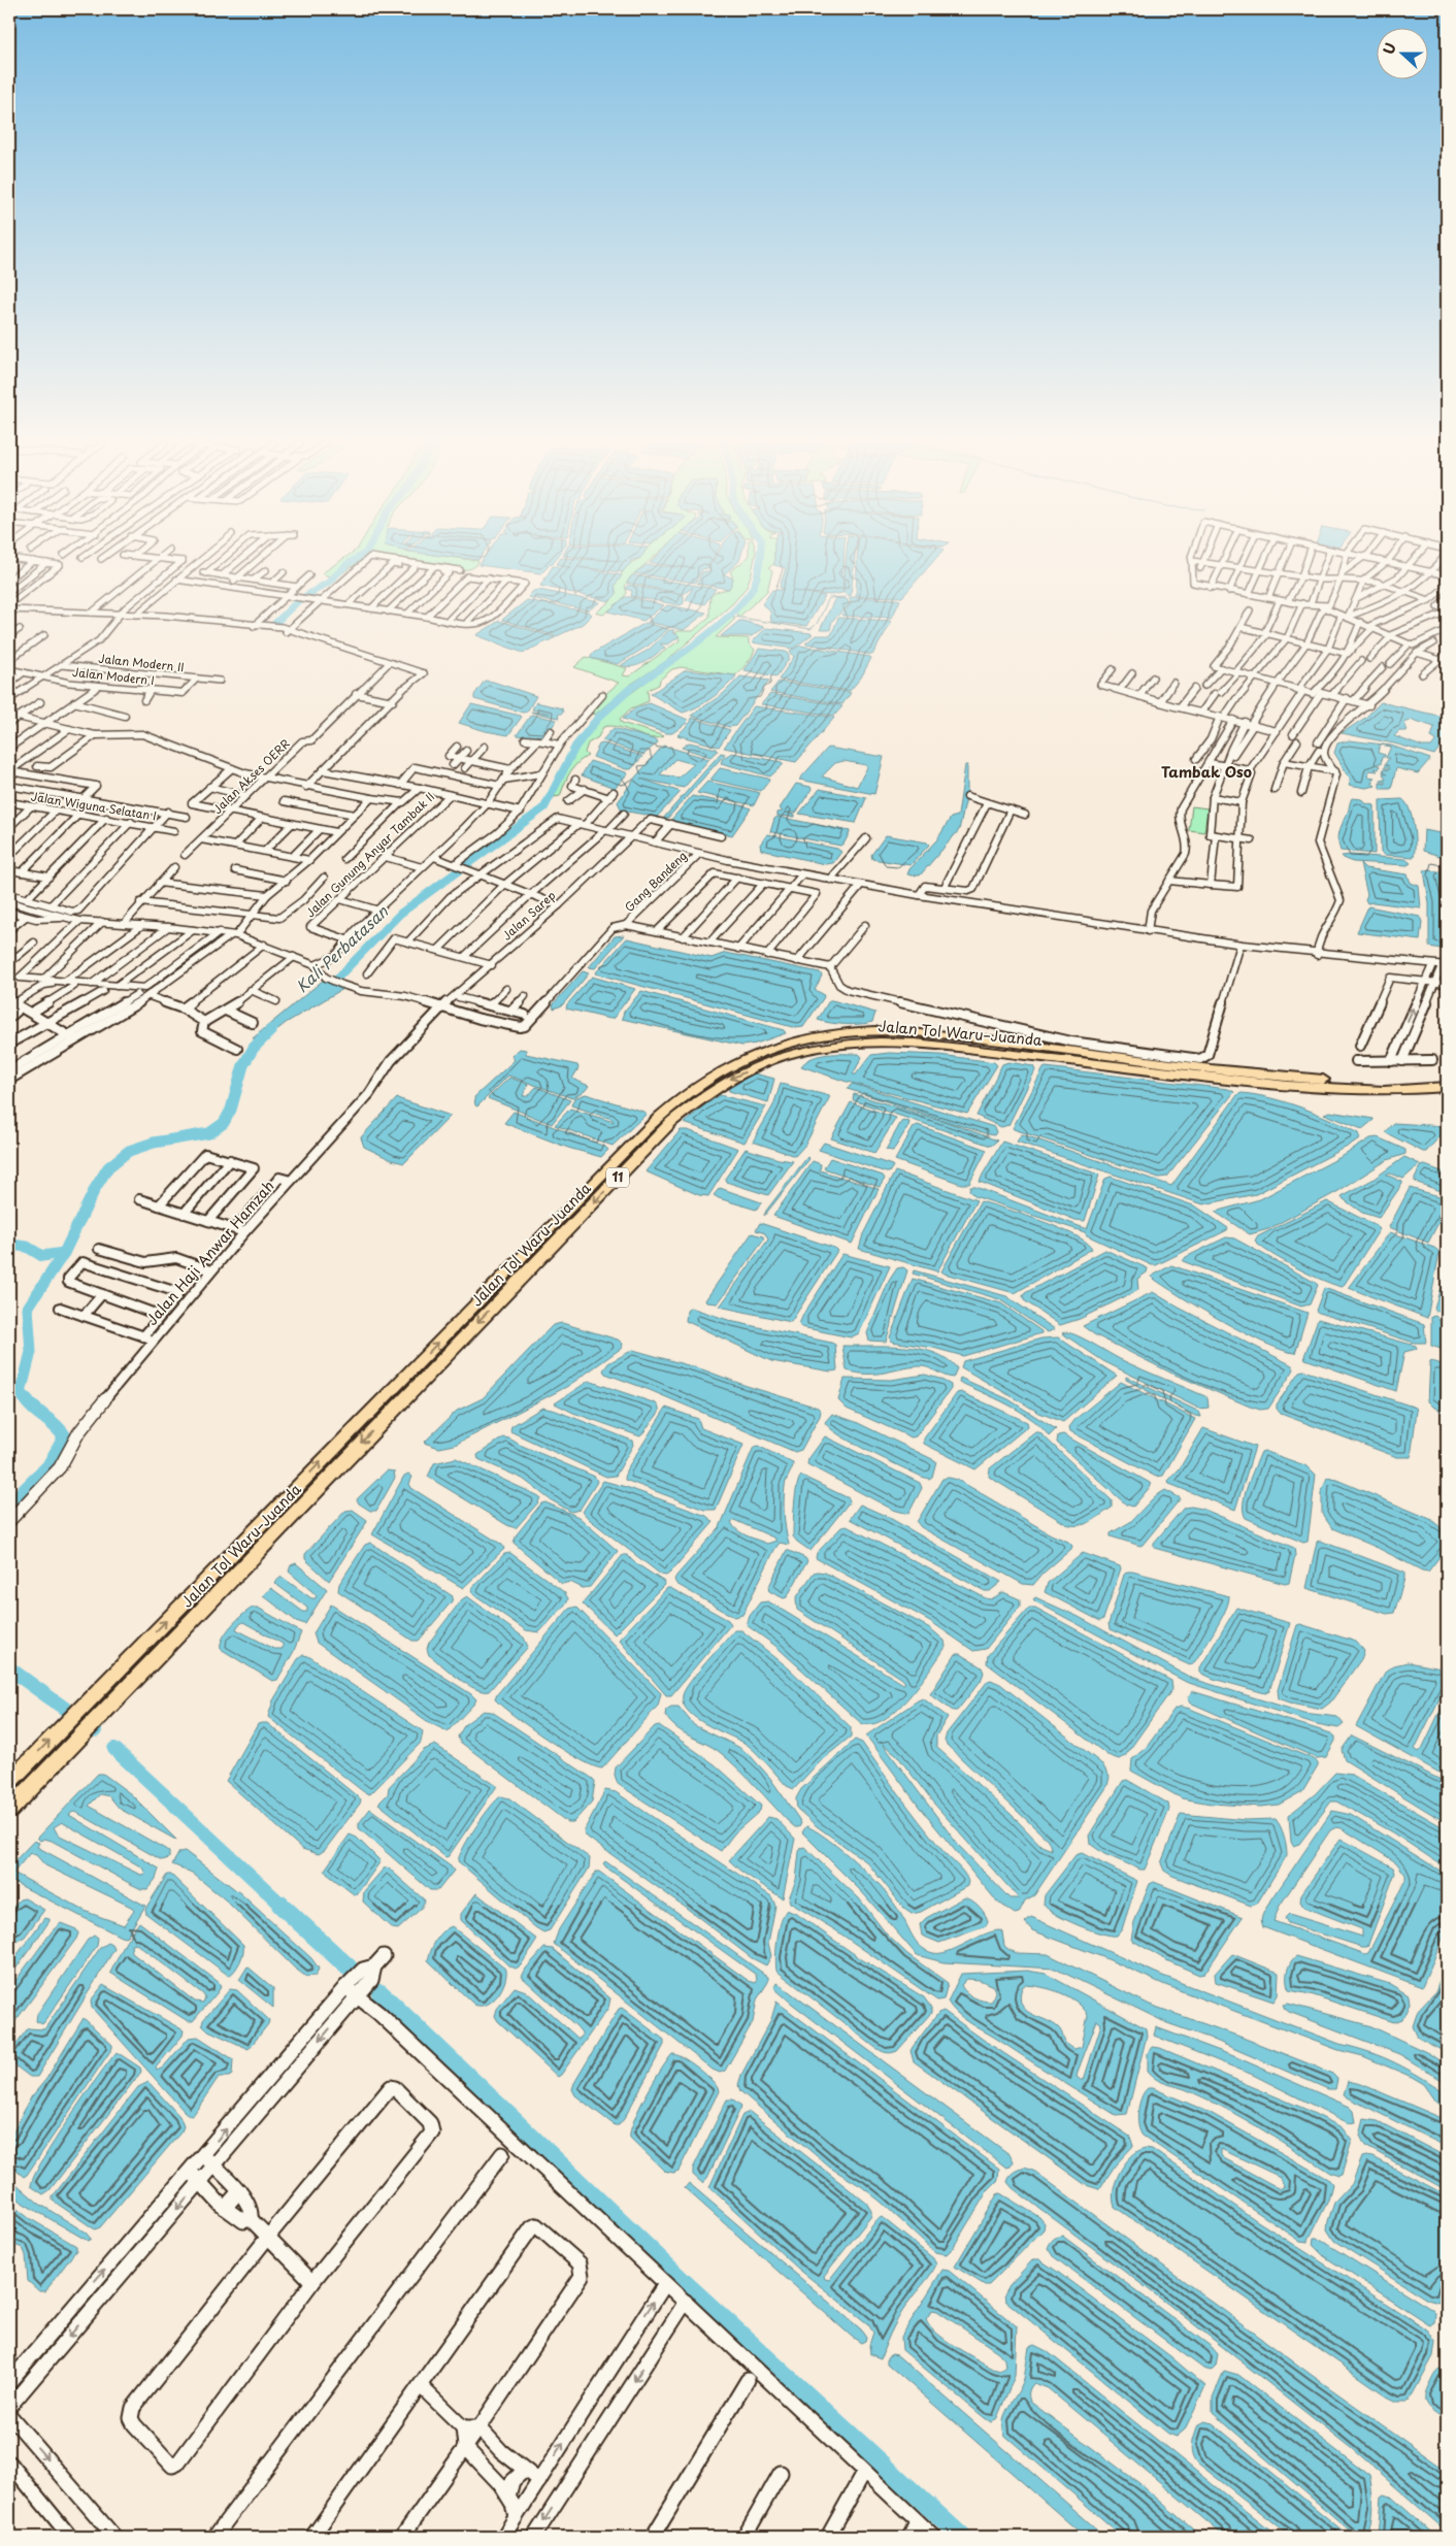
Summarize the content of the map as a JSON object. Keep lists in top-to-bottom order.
{
  "streets": {
    "highway": ["Jalan Tol Waru–Juanda", "11"],
    "street": [
      "Jalan Modern II",
      "Jalan Modern I",
      "Jalan Akses OERR",
      "Jalan Wiguna Selatan I",
      "Jalan Gunung Anyar Tambak II",
      "Gang Bandeng",
      "Jalan Sarep",
      "Jalan Haji Anwar Hamzah"
    ]
  },
  "crossings": [
    ["Jalan Modern II", "Jalan Modern I"],
    ["Gang Bandeng", "Jalan Sarep"],
    ["Gang Bandeng", "Jalan Haji Anwar Hamzah"],
    ["Jalan Sarep", "Jalan Haji Anwar Hamzah"]
  ],
  "districts": ["Tambak Oso"],
  "water": ["Kali Perbatasan"],
  "north": "left"
}
